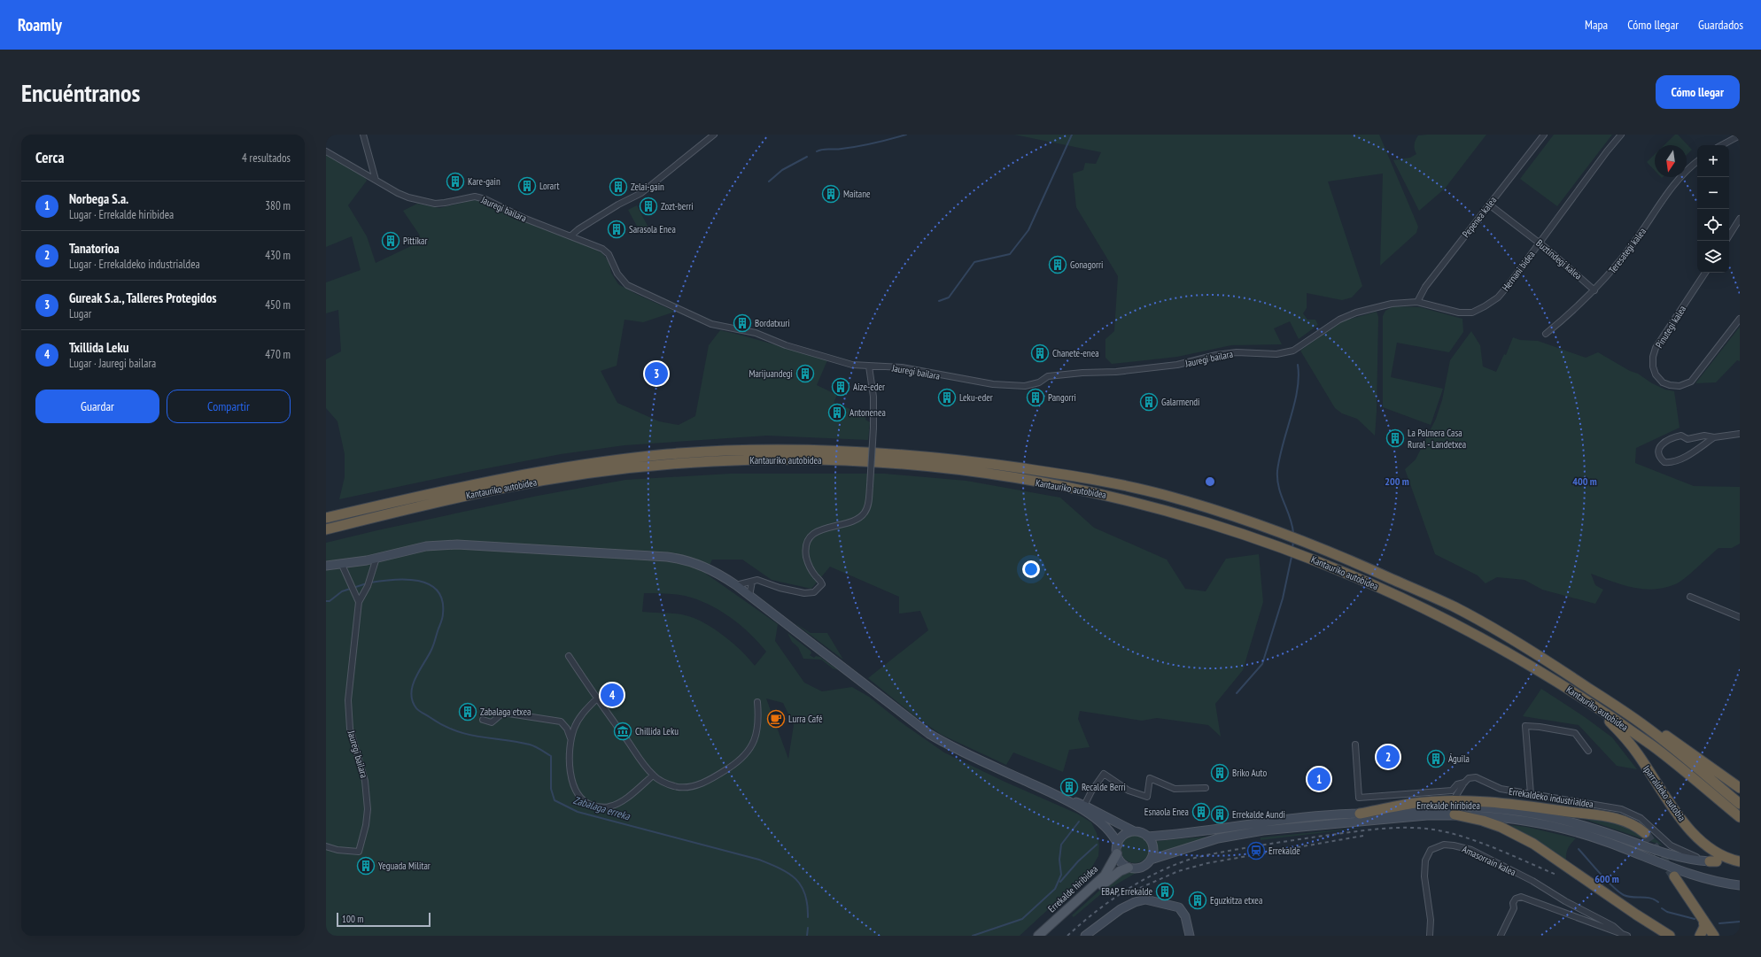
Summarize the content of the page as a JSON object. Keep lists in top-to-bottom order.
{
  "streets": {
    "highway": ["Kantauriko autobidea", "Iparraldeko autobia"],
    "main road": ["Errekalde hiribidea"],
    "street": [
      "Jauregi bailara",
      "Pepenea kalea",
      "Teresategi kalea",
      "Buztindegi kalea",
      "Hernani bidea",
      "Pinutegi kalea",
      "Errekaldeko industrialdea",
      "Amasorrain kalea"
    ]
  },
  "crossings": [
    ["Jauregi bailara", "Hernani bidea"],
    ["Pepenea kalea", "Buztindegi kalea"],
    ["Pepenea kalea", "Hernani bidea"],
    ["Teresategi kalea", "Buztindegi kalea"],
    ["Buztindegi kalea", "Hernani bidea"],
    ["Kantauriko autobidea", "Iparraldeko autobia"],
    ["Errekaldeko industrialdea", "Errekalde hiribidea"]
  ],
  "water": ["Zabalaga erreka"],
  "places": {
    "building": [
      "Kare-gain",
      "Lorart",
      "Zelai-gain",
      "Maitane",
      "Zozt-berri",
      "Sarasola Enea",
      "Pittikar",
      "Gonagorri",
      "Bordatxuri",
      "Chanete-enea",
      "Marijuandegi",
      "Aize-eder",
      "Leku-eder",
      "Pangorri",
      "Galarmendi",
      "Antonenea",
      "La Palmera Casa Rural - Landetxea",
      "Zabalaga etxea",
      "Águila",
      "Briko Auto",
      "Recalde Berri",
      "Esnaola Enea",
      "Errekalde Aundi",
      "Yeguada Militar",
      "EBAP Errekalde",
      "Eguzkitza etxea"
    ],
    "cafe": ["Lurra Café"],
    "museum": ["Chillida Leku"],
    "station": ["Errekalde"]
  },
  "scale_bar": "100 m",
  "north": "bottom",
  "page": {
    "header": "Roamly",
    "nav": ["Mapa", "Cómo llegar", "Guardados"],
    "buttons": [
      "Cómo llegar",
      ["Guardar", "Compartir"]
    ],
    "title": "Encuéntranos",
    "heading": ["Cerca", "4 resultados"],
    "map_buttons": ["+", "−"],
    "list": [
      {
        "mark": "1",
        "name": "Norbega S.a.",
        "note": "Lugar · Errekalde hiribidea",
        "value": "380 m"
      },
      {
        "mark": "2",
        "name": "Tanatorioa",
        "note": "Lugar · Errekaldeko industrialdea",
        "value": "430 m"
      },
      {
        "mark": "3",
        "name": "Gureak S.a., Talleres Protegidos",
        "note": "Lugar",
        "value": "450 m"
      },
      {
        "mark": "4",
        "name": "Txillida Leku",
        "note": "Lugar · Jauregi bailara",
        "value": "470 m"
      }
    ],
    "pins": [
      "3",
      "4",
      "2",
      "1"
    ],
    "scale": "100 m"
  },
  "rings": ["200 m", "400 m", "600 m"]
}
